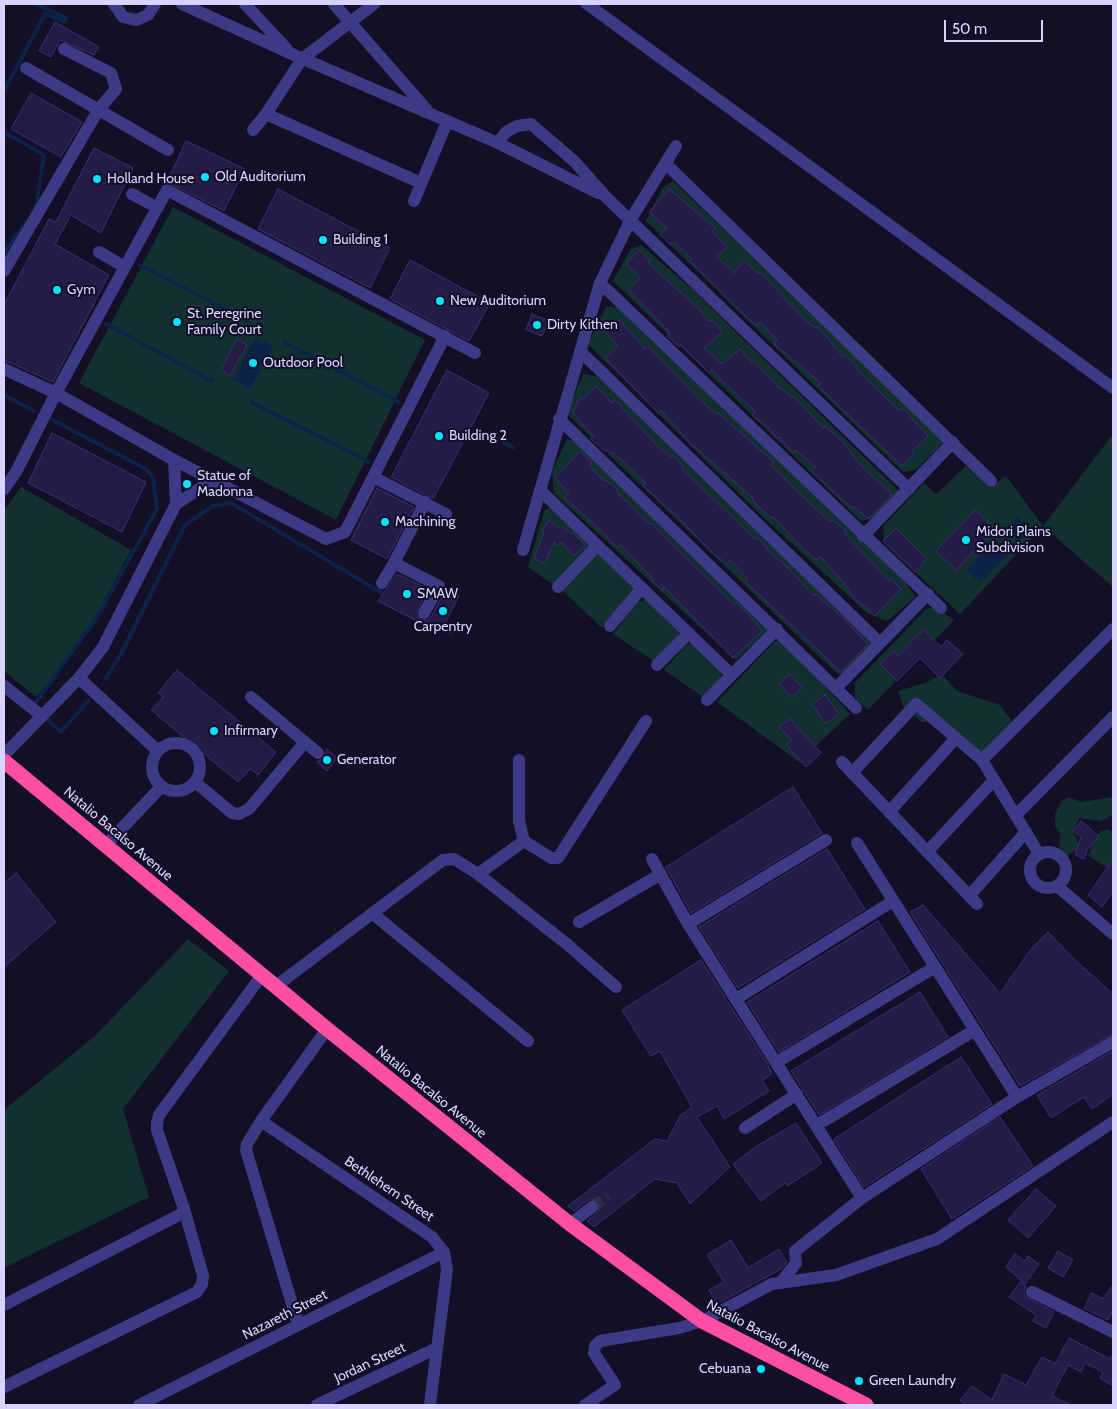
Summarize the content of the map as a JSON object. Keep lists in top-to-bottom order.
{
  "streets": {
    "highway": ["Natalio Bacalso Avenue"],
    "street": ["Bethlehem Street", "Nazareth Street", "Jordan Street"]
  },
  "crossings": [
    ["Bethlehem Street", "Nazareth Street"]
  ],
  "places": [
    "Old Auditorium",
    "Holland House",
    "Building 1",
    "Gym",
    "New Auditorium",
    "St. Peregrine Family Court",
    "Dirty Kithen",
    "Outdoor Pool",
    "Building 2",
    "Statue of Madonna",
    "Machining",
    "Midori Plains Subdivision",
    "SMAW",
    "Carpentry",
    "Infirmary",
    "Generator",
    "Cebuana",
    "Green Laundry"
  ],
  "scale_bar": "50 m"
}
